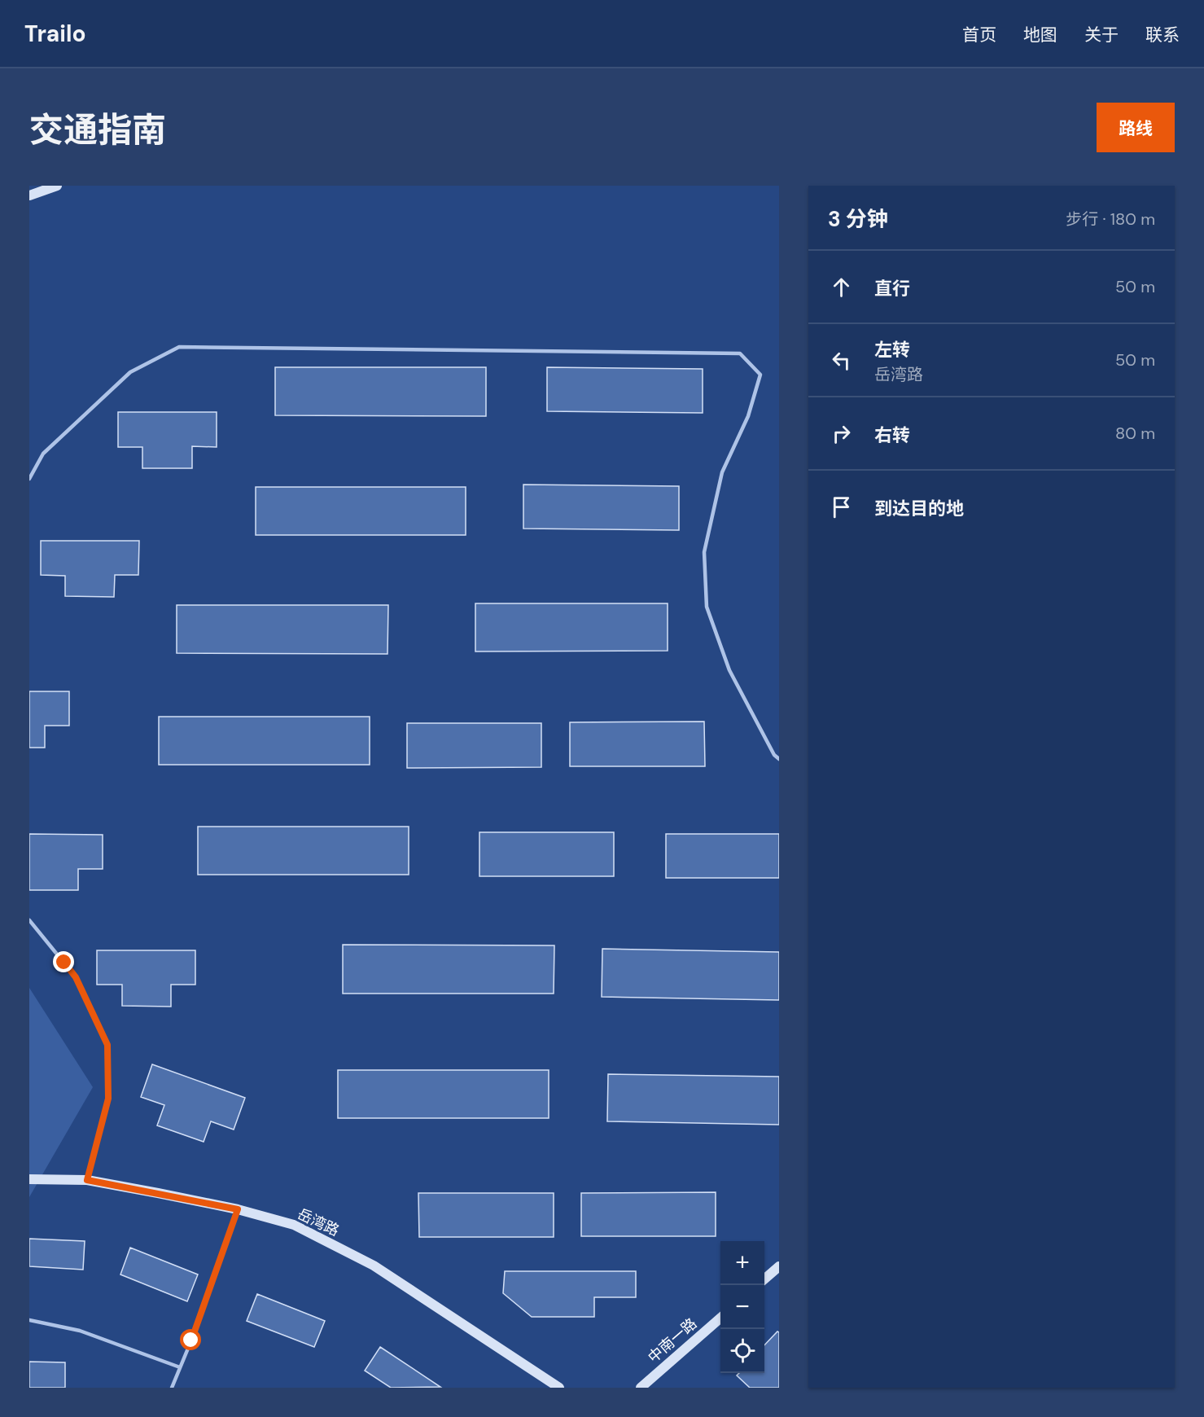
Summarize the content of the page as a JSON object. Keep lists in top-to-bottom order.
{
  "streets": {
    "street": ["岳湾路", "中南一路"]
  },
  "page": {
    "header": "Trailo",
    "nav": [
      "首页",
      "地图",
      "关于",
      "联系"
    ],
    "title": "交通指南",
    "buttons": "路线",
    "heading": ["3 分钟", "步行 · 180 m"],
    "list": [
      ["直行", "50 m"],
      ["左转", "岳湾路", "50 m"],
      ["右转", "80 m"],
      "到达目的地"
    ],
    "map_buttons": ["+", "−"]
  }
}
